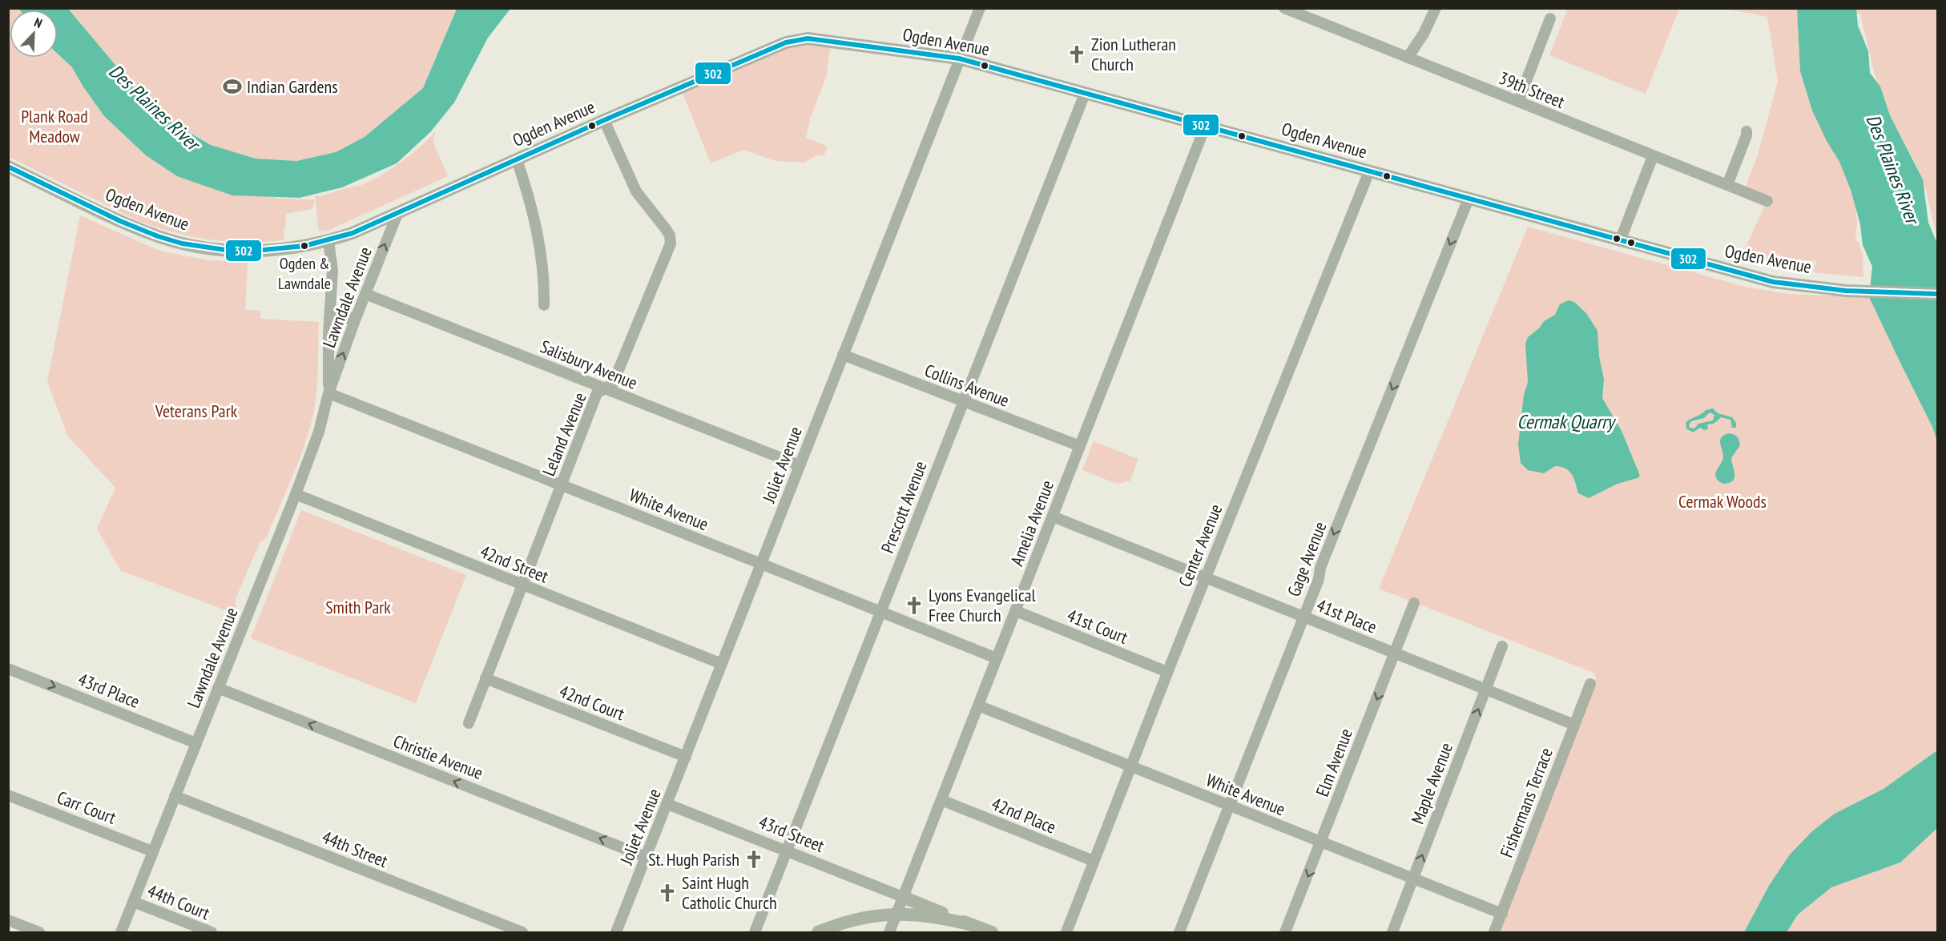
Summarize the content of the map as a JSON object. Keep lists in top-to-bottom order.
{
  "streets": {
    "main road": ["Ogden Avenue"],
    "street": [
      "39th Street",
      "Lawndale Avenue",
      "Salisbury Avenue",
      "Collins Avenue",
      "Leland Avenue",
      "Joliet Avenue",
      "Prescott Avenue",
      "White Avenue",
      "Amelia Avenue",
      "Center Avenue",
      "Gage Avenue",
      "42nd Street",
      "41st Place",
      "41st Court",
      "43rd Place",
      "42nd Court",
      "Christie Avenue",
      "Elm Avenue",
      "Maple Avenue",
      "Fishermans Terrace",
      "Carr Court",
      "42nd Place",
      "43rd Street",
      "44th Street",
      "44th Court"
    ]
  },
  "crossings": [
    ["Ogden Avenue", "Lawndale Avenue"],
    ["Ogden Avenue", "Leland Avenue"],
    ["Ogden Avenue", "Joliet Avenue"],
    ["Ogden Avenue", "Prescott Avenue"],
    ["Ogden Avenue", "Amelia Avenue"],
    ["Ogden Avenue", "Center Avenue"],
    ["Ogden Avenue", "Gage Avenue"],
    ["Lawndale Avenue", "Salisbury Avenue"],
    ["Lawndale Avenue", "White Avenue"],
    ["Lawndale Avenue", "42nd Street"],
    ["Lawndale Avenue", "43rd Place"],
    ["Lawndale Avenue", "Christie Avenue"],
    ["Lawndale Avenue", "Carr Court"],
    ["Lawndale Avenue", "44th Street"],
    ["Lawndale Avenue", "44th Court"],
    ["Salisbury Avenue", "Leland Avenue"],
    ["Salisbury Avenue", "Joliet Avenue"],
    ["Collins Avenue", "Joliet Avenue"],
    ["Collins Avenue", "Prescott Avenue"],
    ["Collins Avenue", "Amelia Avenue"],
    ["Leland Avenue", "White Avenue"],
    ["Leland Avenue", "42nd Street"],
    ["Leland Avenue", "42nd Court"],
    ["Joliet Avenue", "White Avenue"],
    ["Joliet Avenue", "42nd Street"],
    ["Joliet Avenue", "42nd Court"],
    ["Joliet Avenue", "Christie Avenue"],
    ["Joliet Avenue", "43rd Street"],
    ["Prescott Avenue", "White Avenue"],
    ["Prescott Avenue", "43rd Street"],
    ["White Avenue", "Amelia Avenue"],
    ["White Avenue", "Center Avenue"],
    ["White Avenue", "Gage Avenue"],
    ["White Avenue", "Elm Avenue"],
    ["White Avenue", "Maple Avenue"],
    ["White Avenue", "Fishermans Terrace"],
    ["Amelia Avenue", "41st Place"],
    ["Amelia Avenue", "41st Court"],
    ["Amelia Avenue", "42nd Place"],
    ["Amelia Avenue", "43rd Street"],
    ["Center Avenue", "41st Place"],
    ["Center Avenue", "41st Court"],
    ["Center Avenue", "42nd Place"],
    ["Gage Avenue", "41st Place"],
    ["41st Place", "Elm Avenue"],
    ["41st Place", "Maple Avenue"],
    ["41st Place", "Fishermans Terrace"]
  ],
  "one_way": [
    "Gage Avenue",
    "43rd Place",
    "Christie Avenue",
    "Elm Avenue",
    "Maple Avenue"
  ],
  "water": ["Des Plaines River", "Cermak Quarry"],
  "parks": [
    "Plank Road Meadow",
    "Veterans Park",
    "Cermak Woods",
    "Smith Park"
  ],
  "places": {
    "church": [
      "Zion Lutheran Church",
      "Lyons Evangelical Free Church",
      "St. Hugh Parish",
      "Saint Hugh Catholic Church"
    ],
    "sports": ["Indian Gardens"],
    "other": ["Ogden & Lawndale"]
  },
  "lines": ["transit line 302"],
  "north": "top right"
}
